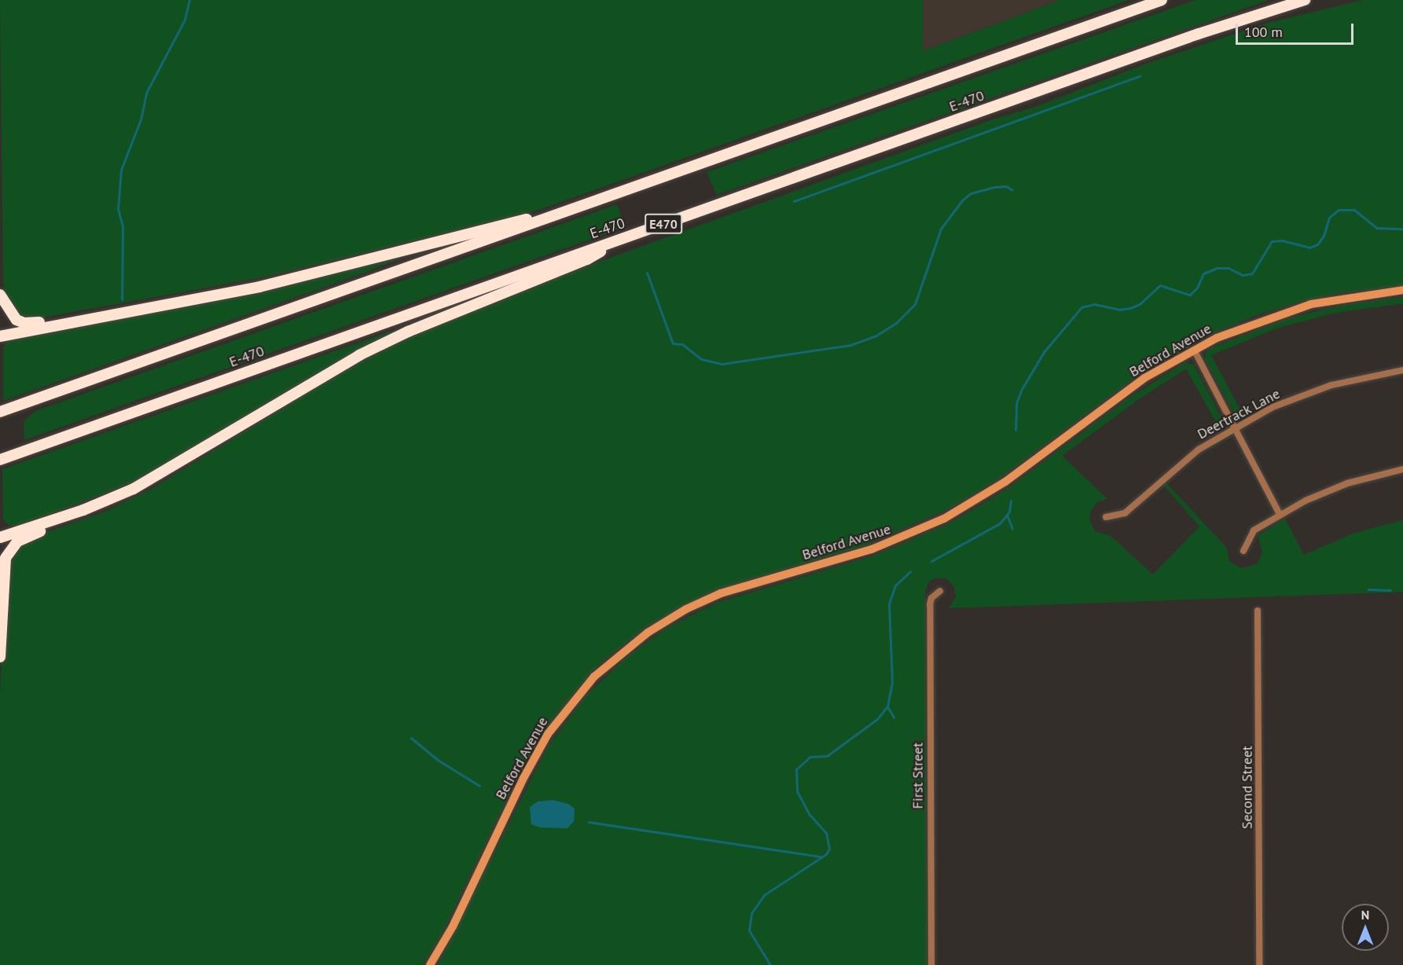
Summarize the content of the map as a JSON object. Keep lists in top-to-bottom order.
{
  "streets": {
    "highway": ["E-470", "E470"],
    "main road": ["Belford Avenue"],
    "street": ["Deertrack Lane", "First Street", "Second Street"]
  },
  "scale_bar": "100 m",
  "north": "top"
}
